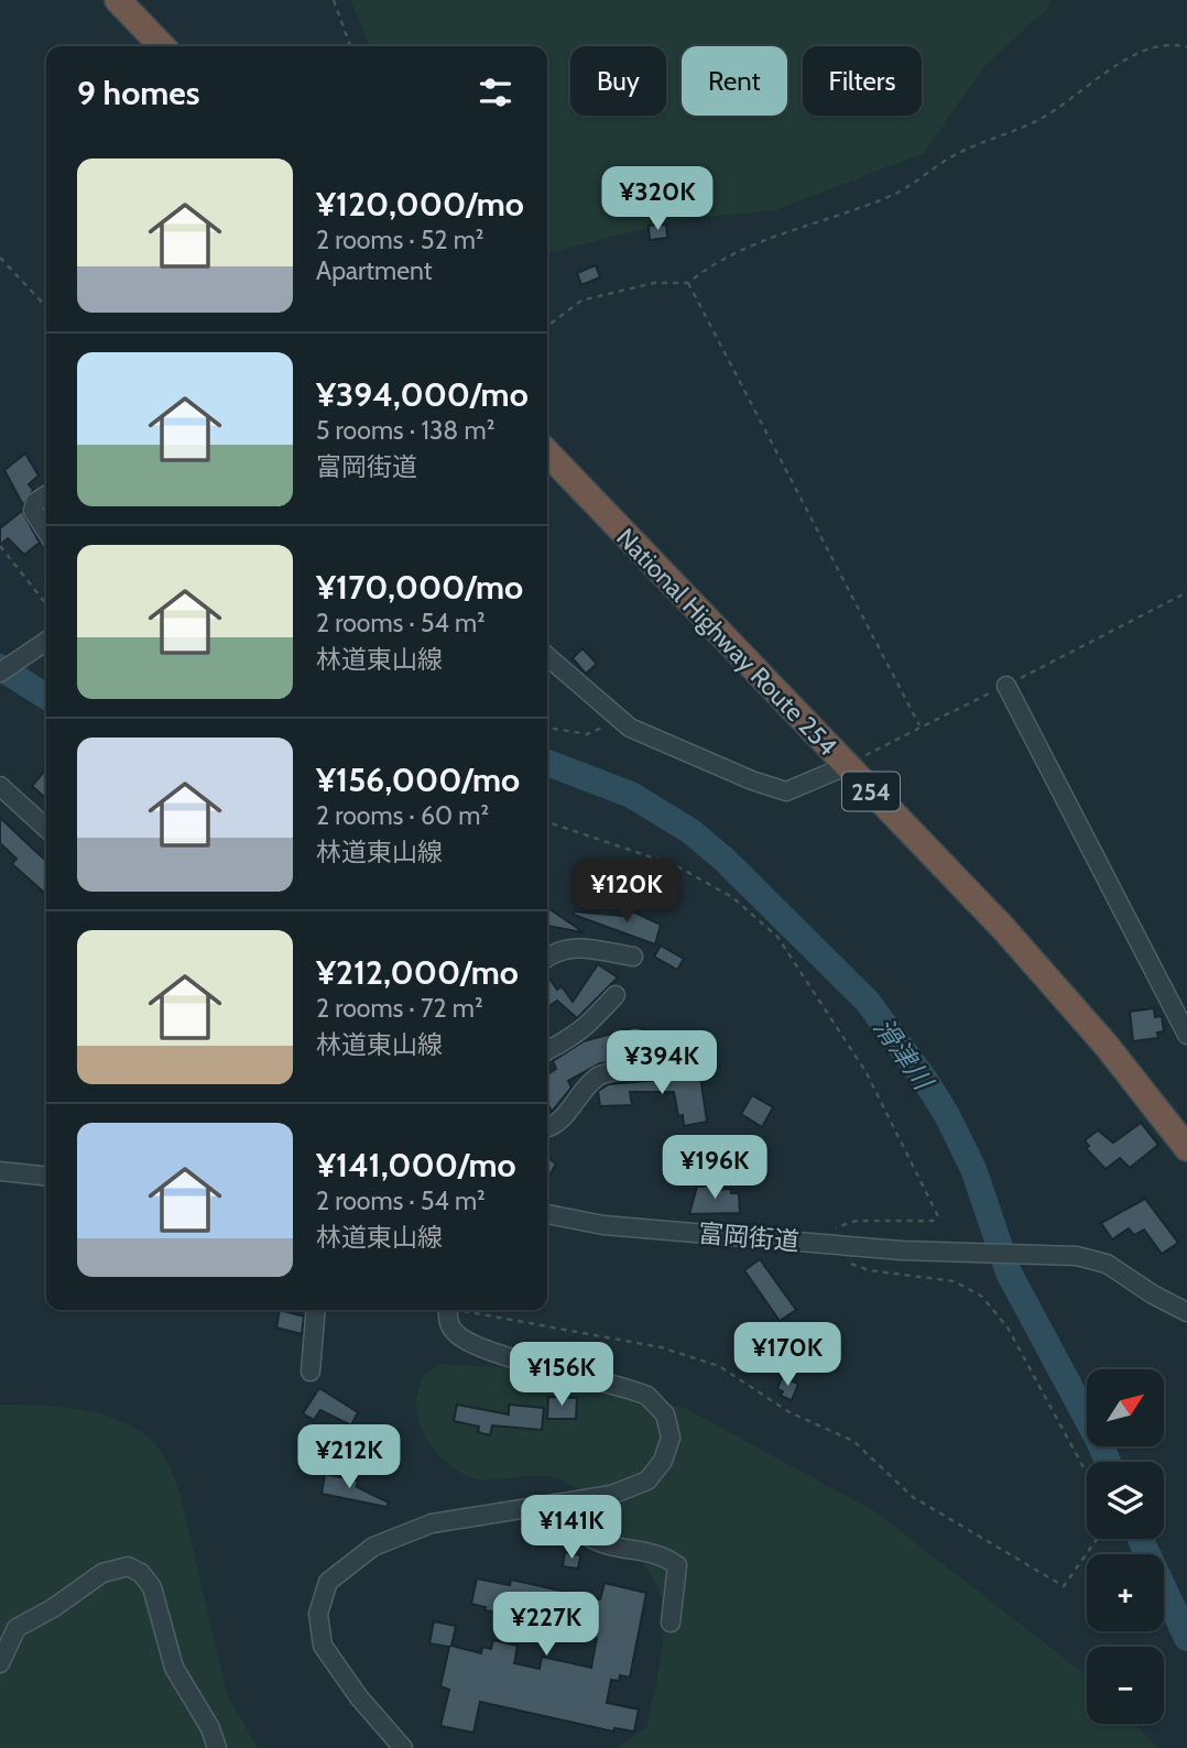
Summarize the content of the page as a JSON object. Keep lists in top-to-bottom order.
{
  "streets": {
    "highway": ["National Highway Route 254", "254"],
    "street": ["富岡街道"]
  },
  "water": ["滑津川"],
  "north": "top right",
  "page": {
    "chip": ["Buy", "Rent", "Filters"],
    "heading": "9 homes",
    "list": [
      {
        "name": "¥120,000/mo",
        "note": "2 rooms · 52 m² · Apartment"
      },
      {
        "name": "¥394,000/mo",
        "note": "5 rooms · 138 m² · 富岡街道"
      },
      {
        "name": "¥170,000/mo",
        "note": "2 rooms · 54 m² · 林道東山線"
      },
      {
        "name": "¥156,000/mo",
        "note": "2 rooms · 60 m² · 林道東山線"
      },
      {
        "name": "¥212,000/mo",
        "note": "2 rooms · 72 m² · 林道東山線"
      },
      {
        "name": "¥141,000/mo",
        "note": "2 rooms · 54 m² · 林道東山線"
      }
    ],
    "price": [
      "¥320K",
      "¥120K",
      "¥394K",
      "¥196K",
      "¥170K",
      "¥156K",
      "¥212K",
      "¥141K",
      "¥227K"
    ],
    "map_buttons": ["+", "−"]
  }
}
